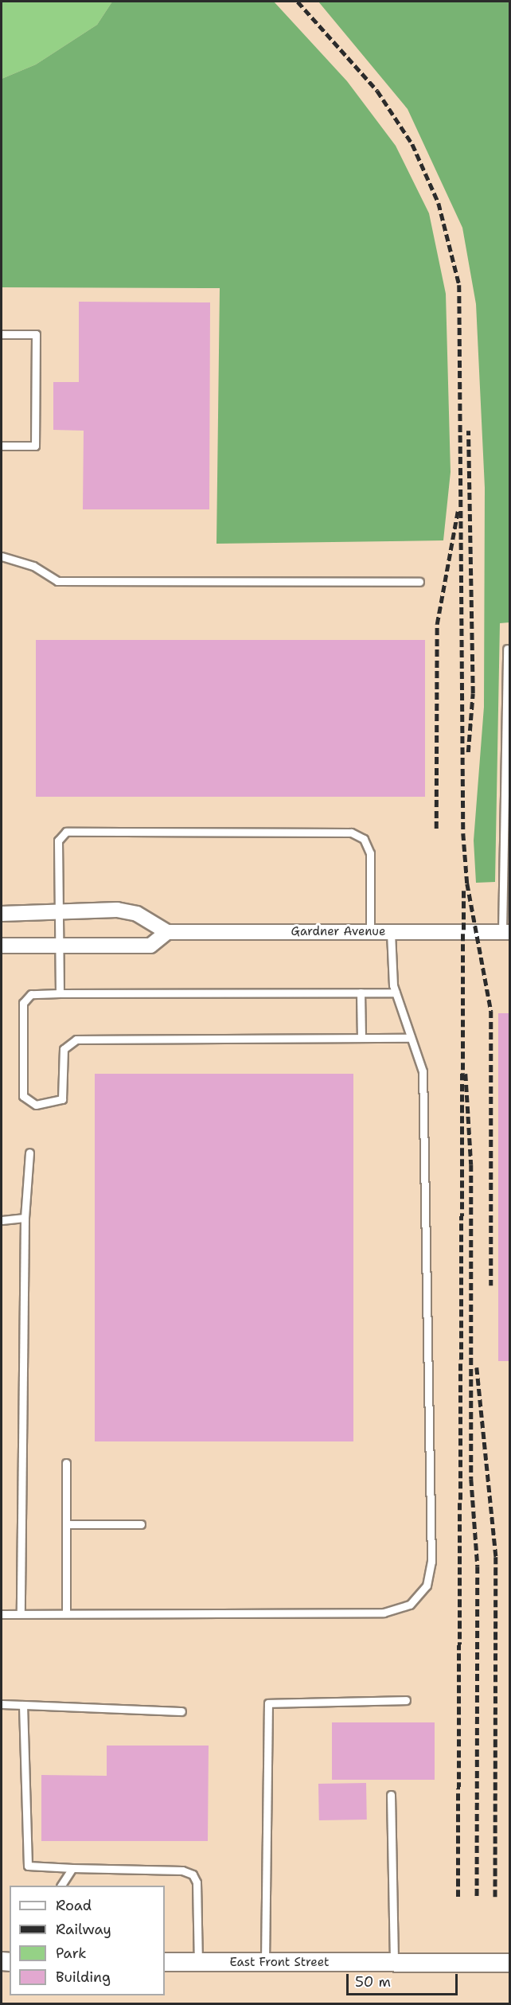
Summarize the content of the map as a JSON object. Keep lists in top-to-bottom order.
{
  "streets": {
    "street": ["Gardner Avenue", "East Front Street"]
  },
  "legend": [
    "Road",
    "Railway",
    "Park",
    "Building"
  ],
  "scale_bar": "50 m"
}
